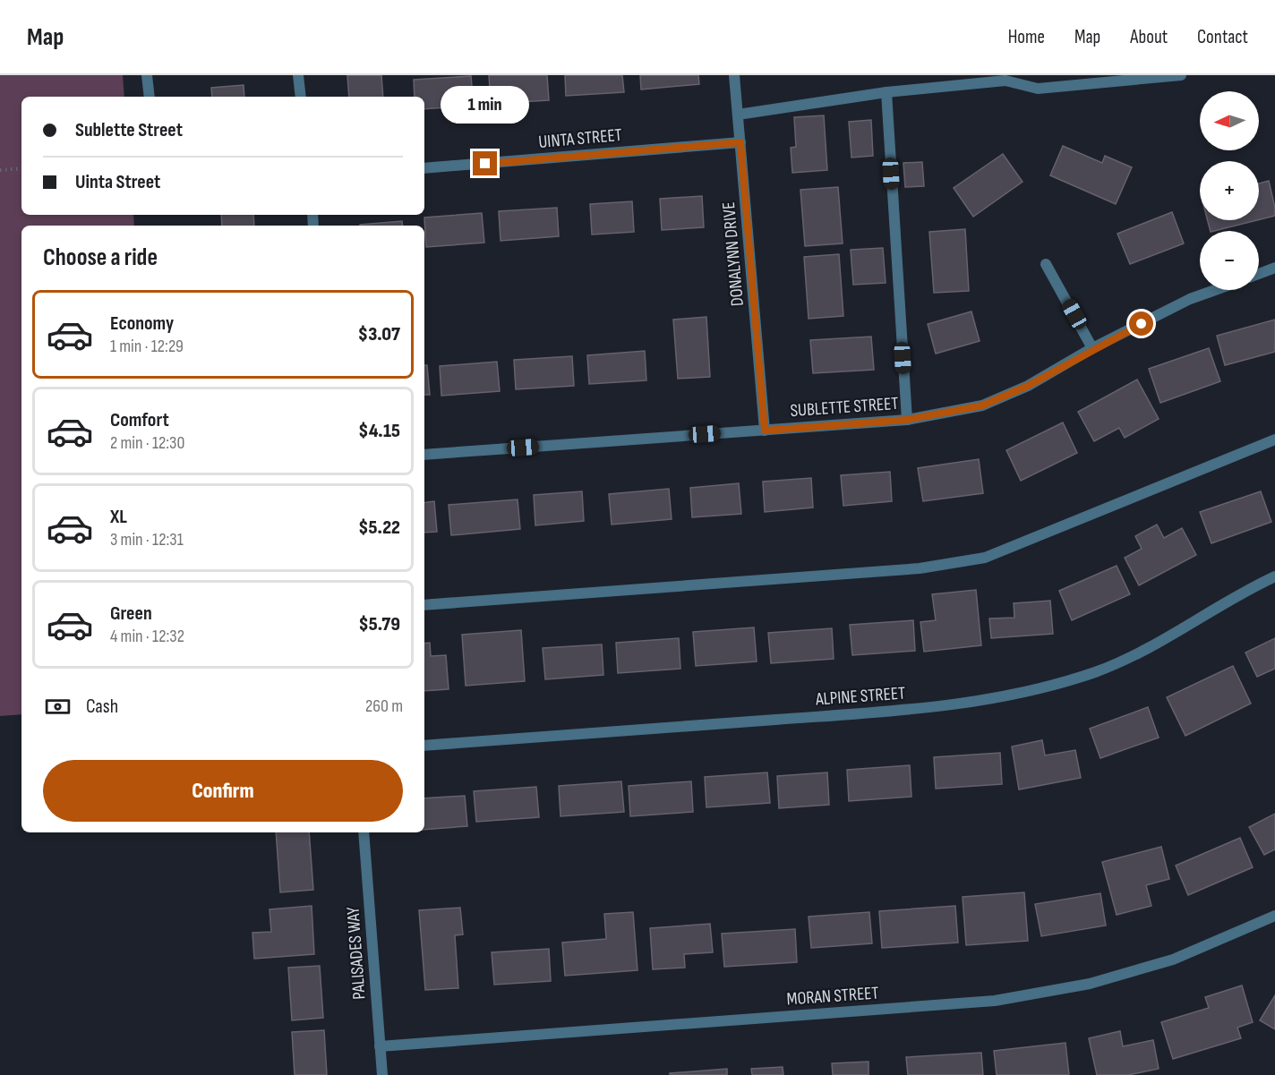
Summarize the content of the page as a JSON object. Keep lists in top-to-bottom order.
{
  "streets": {
    "street": [
      "UINTA STREET",
      "DONALYNN DRIVE",
      "SUBLETTE STREET",
      "ALPINE STREET",
      "PALISADES WAY",
      "MORAN STREET"
    ]
  },
  "crossings": [
    ["UINTA STREET", "DONALYNN DRIVE"],
    ["DONALYNN DRIVE", "SUBLETTE STREET"],
    ["PALISADES WAY", "MORAN STREET"]
  ],
  "north": "left",
  "page": {
    "header": "Map",
    "nav": [
      "Home",
      "Map",
      "About",
      "Contact"
    ],
    "bubble": "1 min",
    "map_buttons": ["+", "−"],
    "banner": ["Sublette Street", "Uinta Street"],
    "heading": "Choose a ride",
    "list": [
      {
        "name": "Economy",
        "note": "1 min · 12:29",
        "value": "$3.07"
      },
      {
        "name": "Comfort",
        "note": "2 min · 12:30",
        "value": "$4.15"
      },
      {
        "name": "XL",
        "note": "3 min · 12:31",
        "value": "$5.22"
      },
      {
        "name": "Green",
        "note": "4 min · 12:32",
        "value": "$5.79"
      }
    ],
    "pay": ["Cash", "260 m"],
    "buttons": "Confirm"
  }
}
